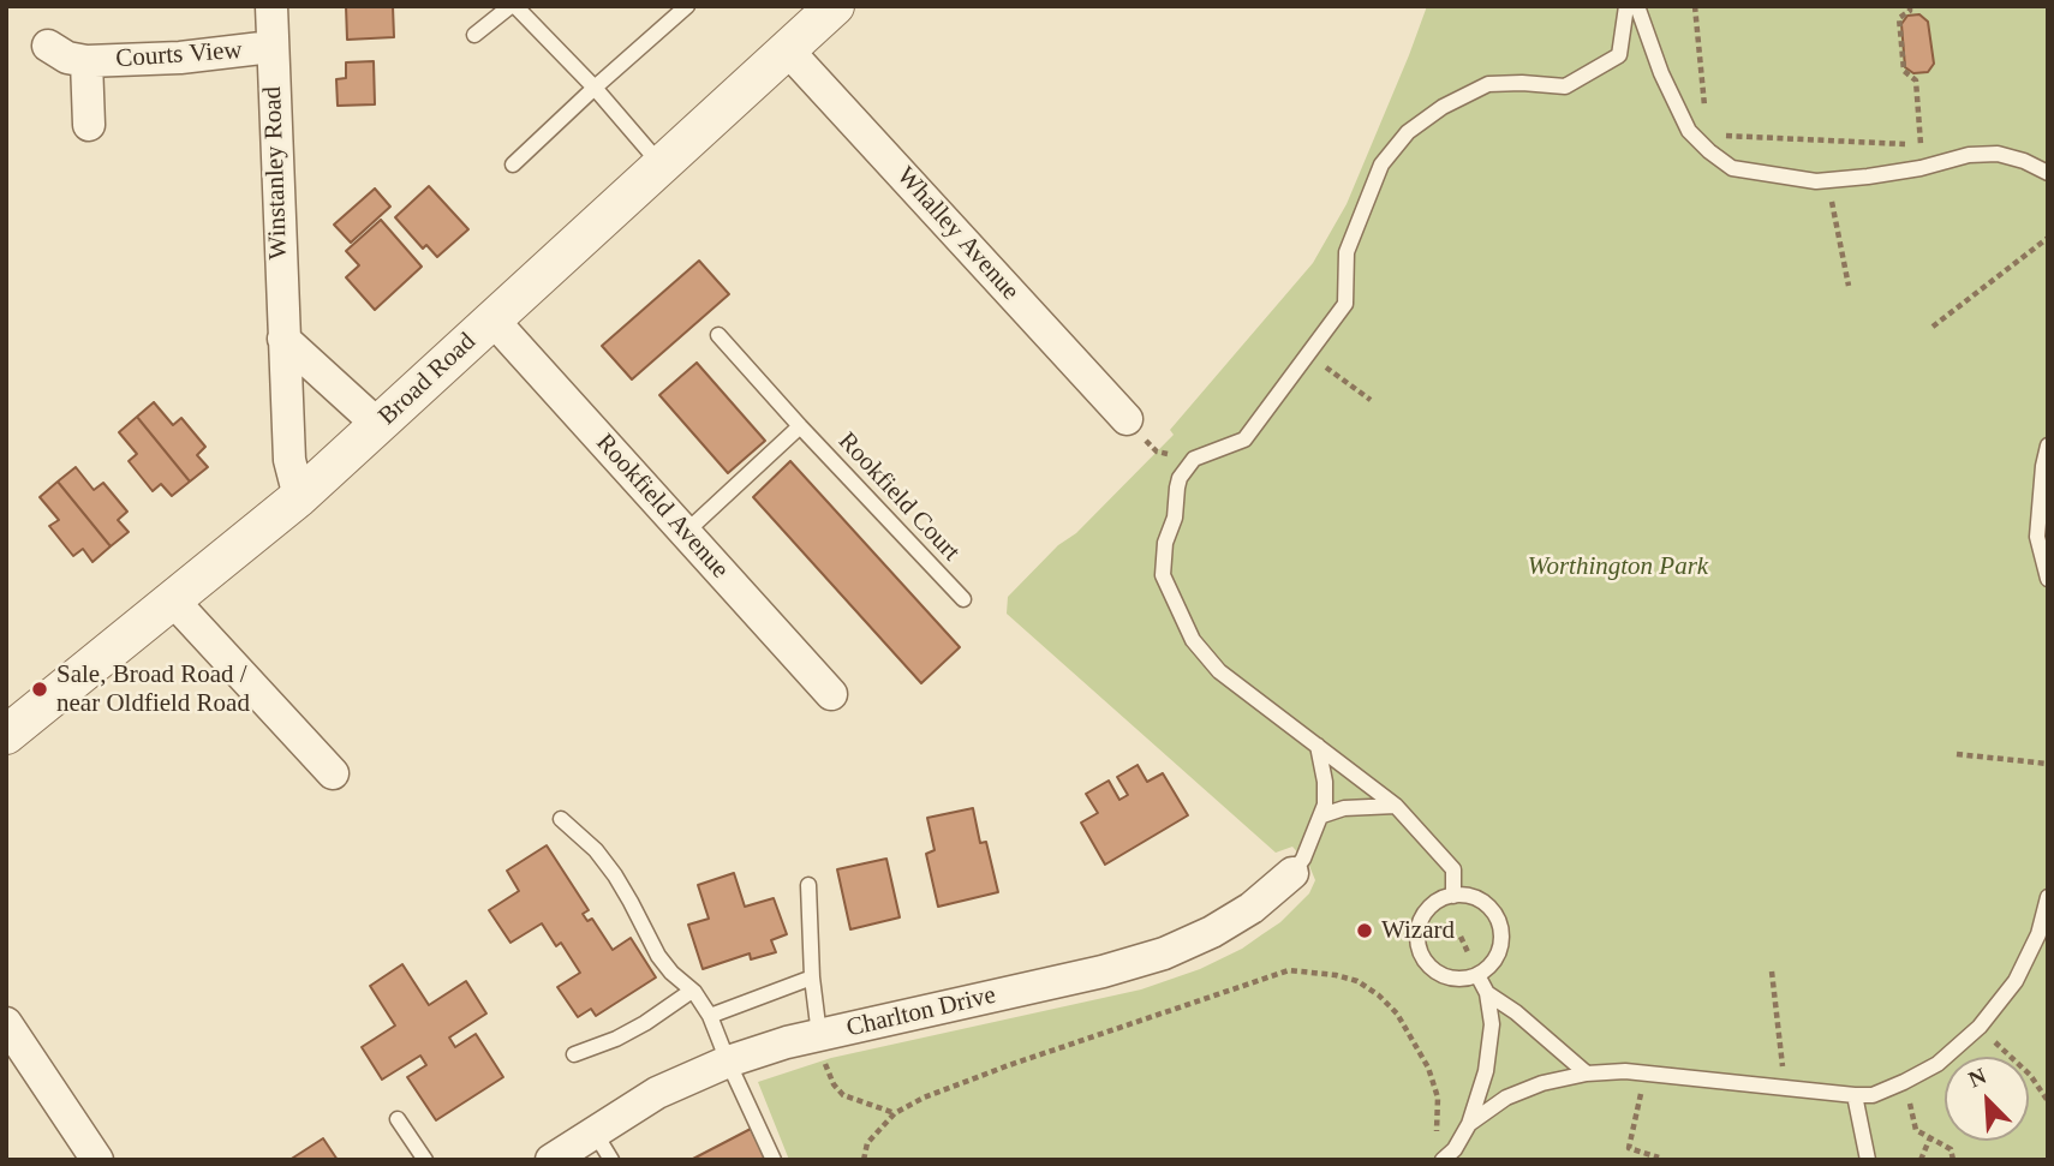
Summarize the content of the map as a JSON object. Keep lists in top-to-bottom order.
{
  "streets": {
    "street": [
      "Courts View",
      "Winstanley Road",
      "Whalley Avenue",
      "Broad Road",
      "Rookfield Avenue",
      "Charlton Drive"
    ],
    "lane": ["Rookfield Court"]
  },
  "crossings": [
    ["Courts View", "Winstanley Road"],
    ["Winstanley Road", "Broad Road"],
    ["Whalley Avenue", "Broad Road"],
    ["Broad Road", "Rookfield Avenue"],
    ["Rookfield Court", "Rookfield Avenue"]
  ],
  "parks": ["Worthington Park"],
  "places": ["Sale, Broad Road / near Oldfield Road", "Wizard"],
  "north": "top left"
}
